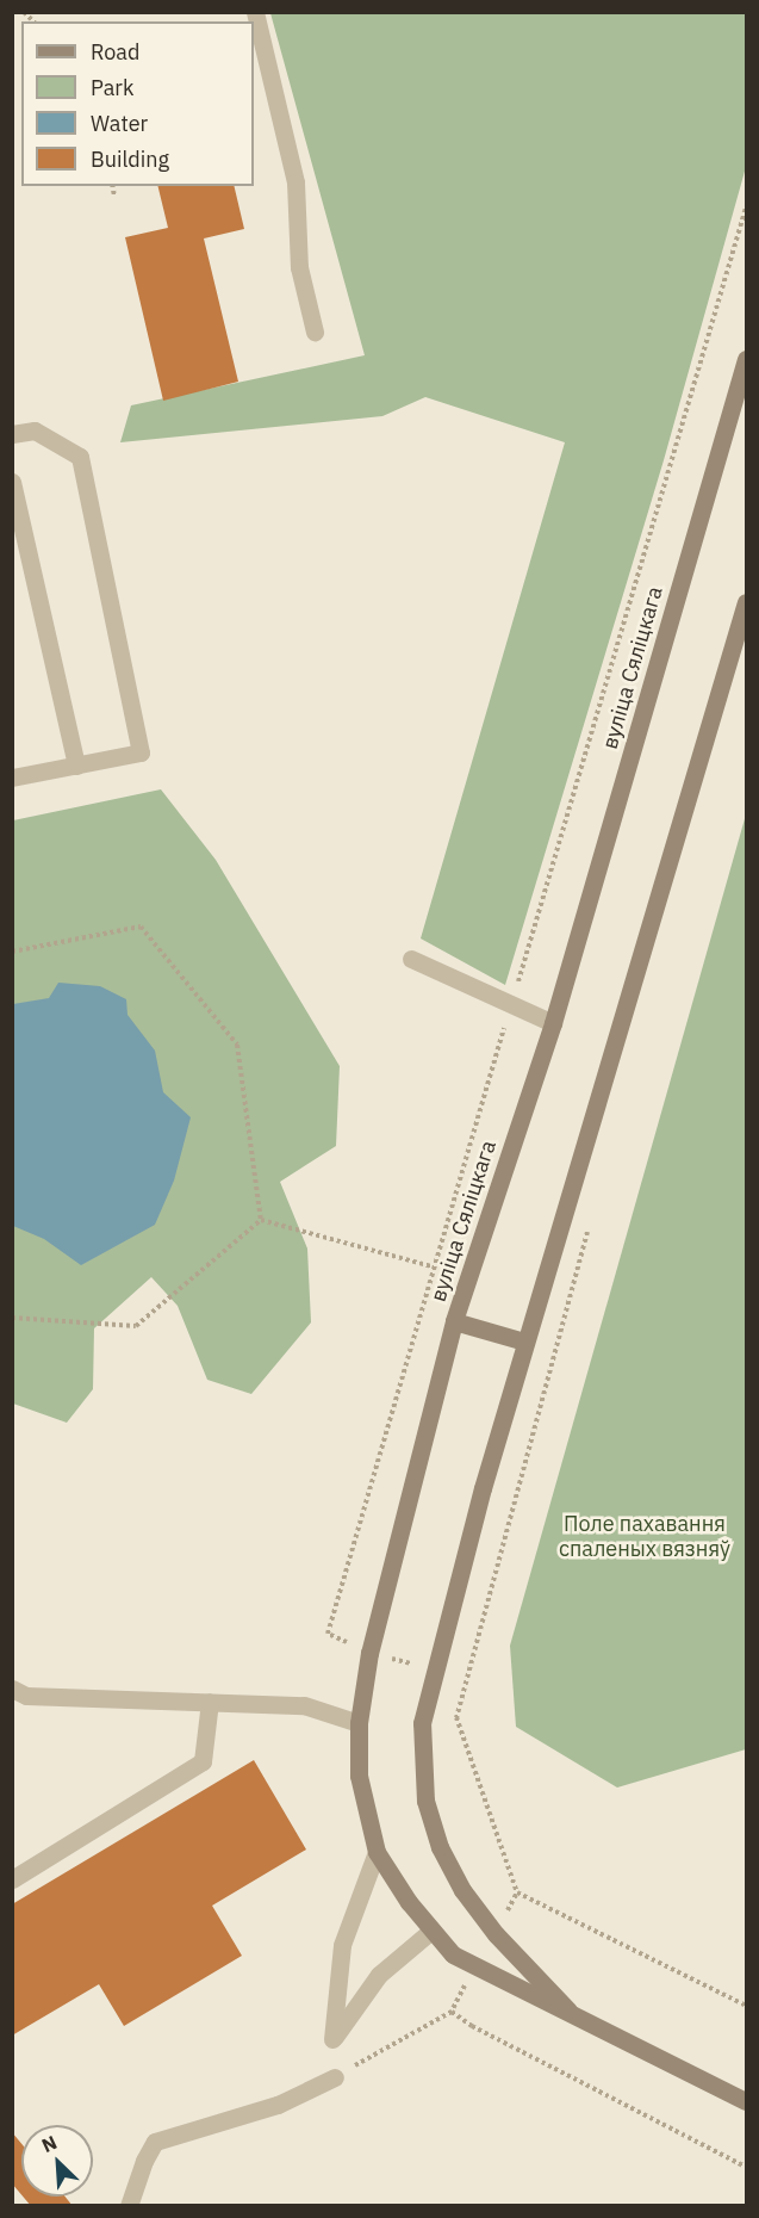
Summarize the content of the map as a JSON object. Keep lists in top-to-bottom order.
{
  "streets": {
    "main road": ["вуліца Сяліцкага"]
  },
  "parks": ["Поле пахавання спаленых вязняў"],
  "legend": [
    "Road",
    "Park",
    "Water",
    "Building"
  ],
  "north": "top left"
}
